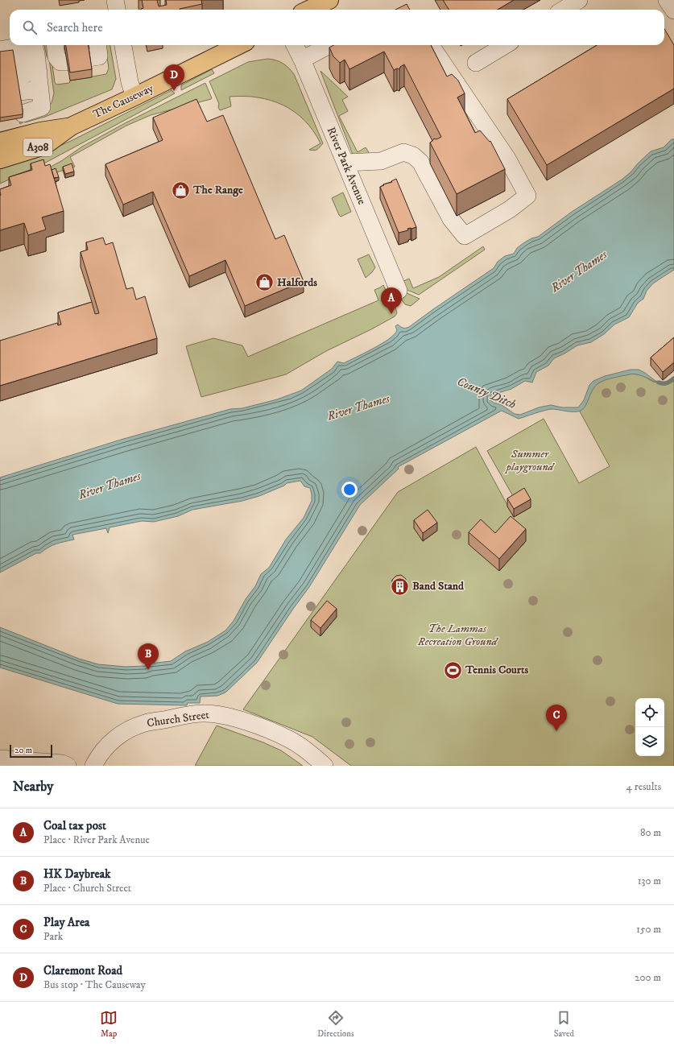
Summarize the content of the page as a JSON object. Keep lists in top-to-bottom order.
{
  "streets": {
    "main road": ["The Causeway", "A308"],
    "street": ["River Park Avenue", "Church Street"]
  },
  "water": ["River Thames", "County Ditch"],
  "parks": ["Summer playground", "The Lammas Recreation Ground"],
  "places": {
    "shop": ["The Range", "Halfords"],
    "building": ["Band Stand"],
    "sports": ["Tennis Courts"]
  },
  "scale_bar": "20 m",
  "page": {
    "search": "Search here",
    "pins": [
      "D",
      "A",
      "B",
      "C"
    ],
    "scale": "20 m",
    "heading": ["Nearby", "4 results"],
    "list": [
      {
        "mark": "A",
        "name": "Coal tax post",
        "note": "Place · River Park Avenue",
        "value": "80 m"
      },
      {
        "mark": "B",
        "name": "HK Daybreak",
        "note": "Place · Church Street",
        "value": "130 m"
      },
      {
        "mark": "C",
        "name": "Play Area",
        "note": "Park",
        "value": "150 m"
      },
      {
        "mark": "D",
        "name": "Claremont Road",
        "note": "Bus stop · The Causeway",
        "value": "200 m"
      }
    ],
    "nav": ["Map", "Directions", "Saved"]
  }
}
